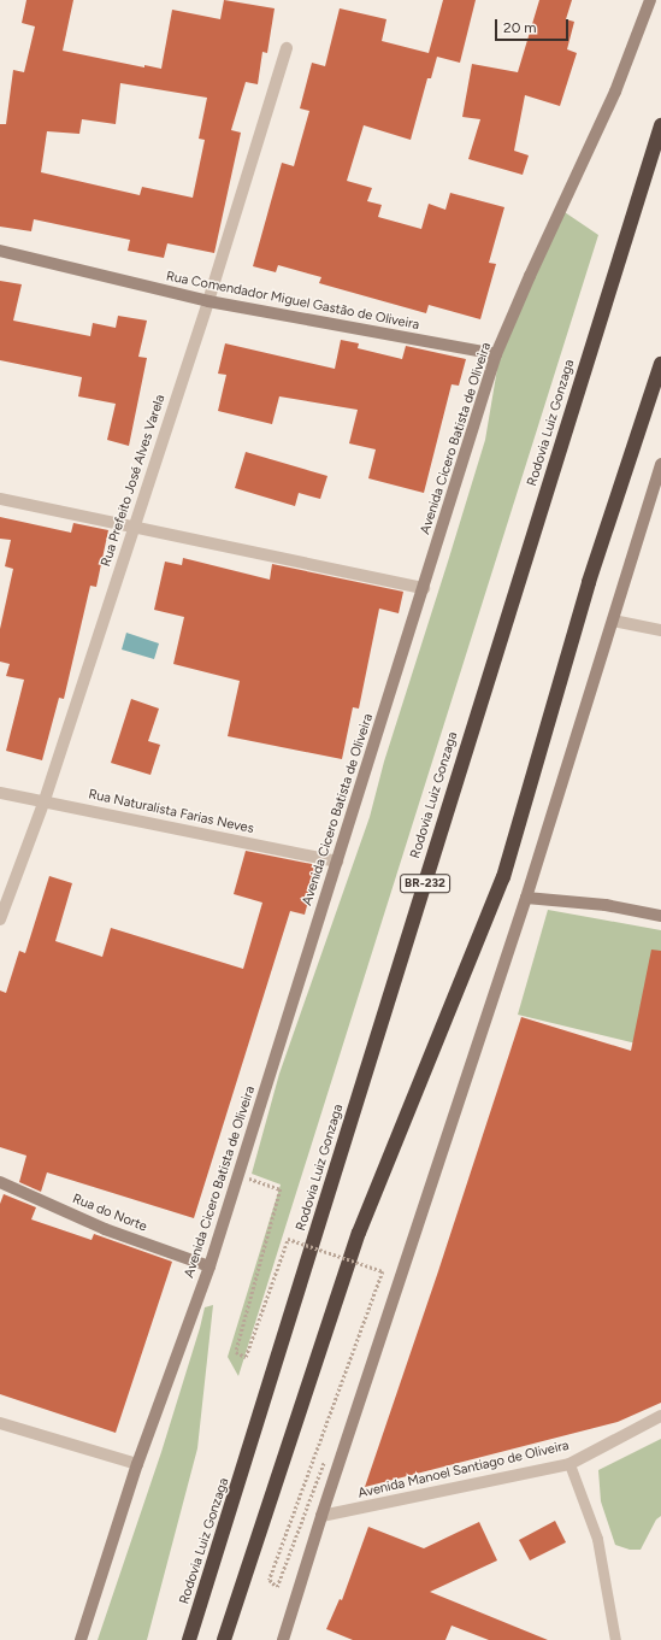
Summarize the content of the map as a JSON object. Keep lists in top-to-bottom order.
{
  "streets": {
    "highway": ["Rodovia Luiz Gonzaga", "BR-232"],
    "main road": ["Rua Comendador Miguel Gastão de Oliveira", "Avenida Cicero Batista de Oliveira", "Rua do Norte"],
    "street": ["Rua Prefeito José Alves Varela", "Rua Naturalista Farias Neves", "Avenida Manoel Santiago de Oliveira"]
  },
  "crossings": [
    ["Rua Comendador Miguel Gastão de Oliveira", "Avenida Cicero Batista de Oliveira"],
    ["Rua Comendador Miguel Gastão de Oliveira", "Rua Prefeito José Alves Varela"],
    ["Avenida Cicero Batista de Oliveira", "Rua Naturalista Farias Neves"],
    ["Avenida Cicero Batista de Oliveira", "Rua do Norte"],
    ["Rua Prefeito José Alves Varela", "Rua Naturalista Farias Neves"]
  ],
  "scale_bar": "20 m"
}
